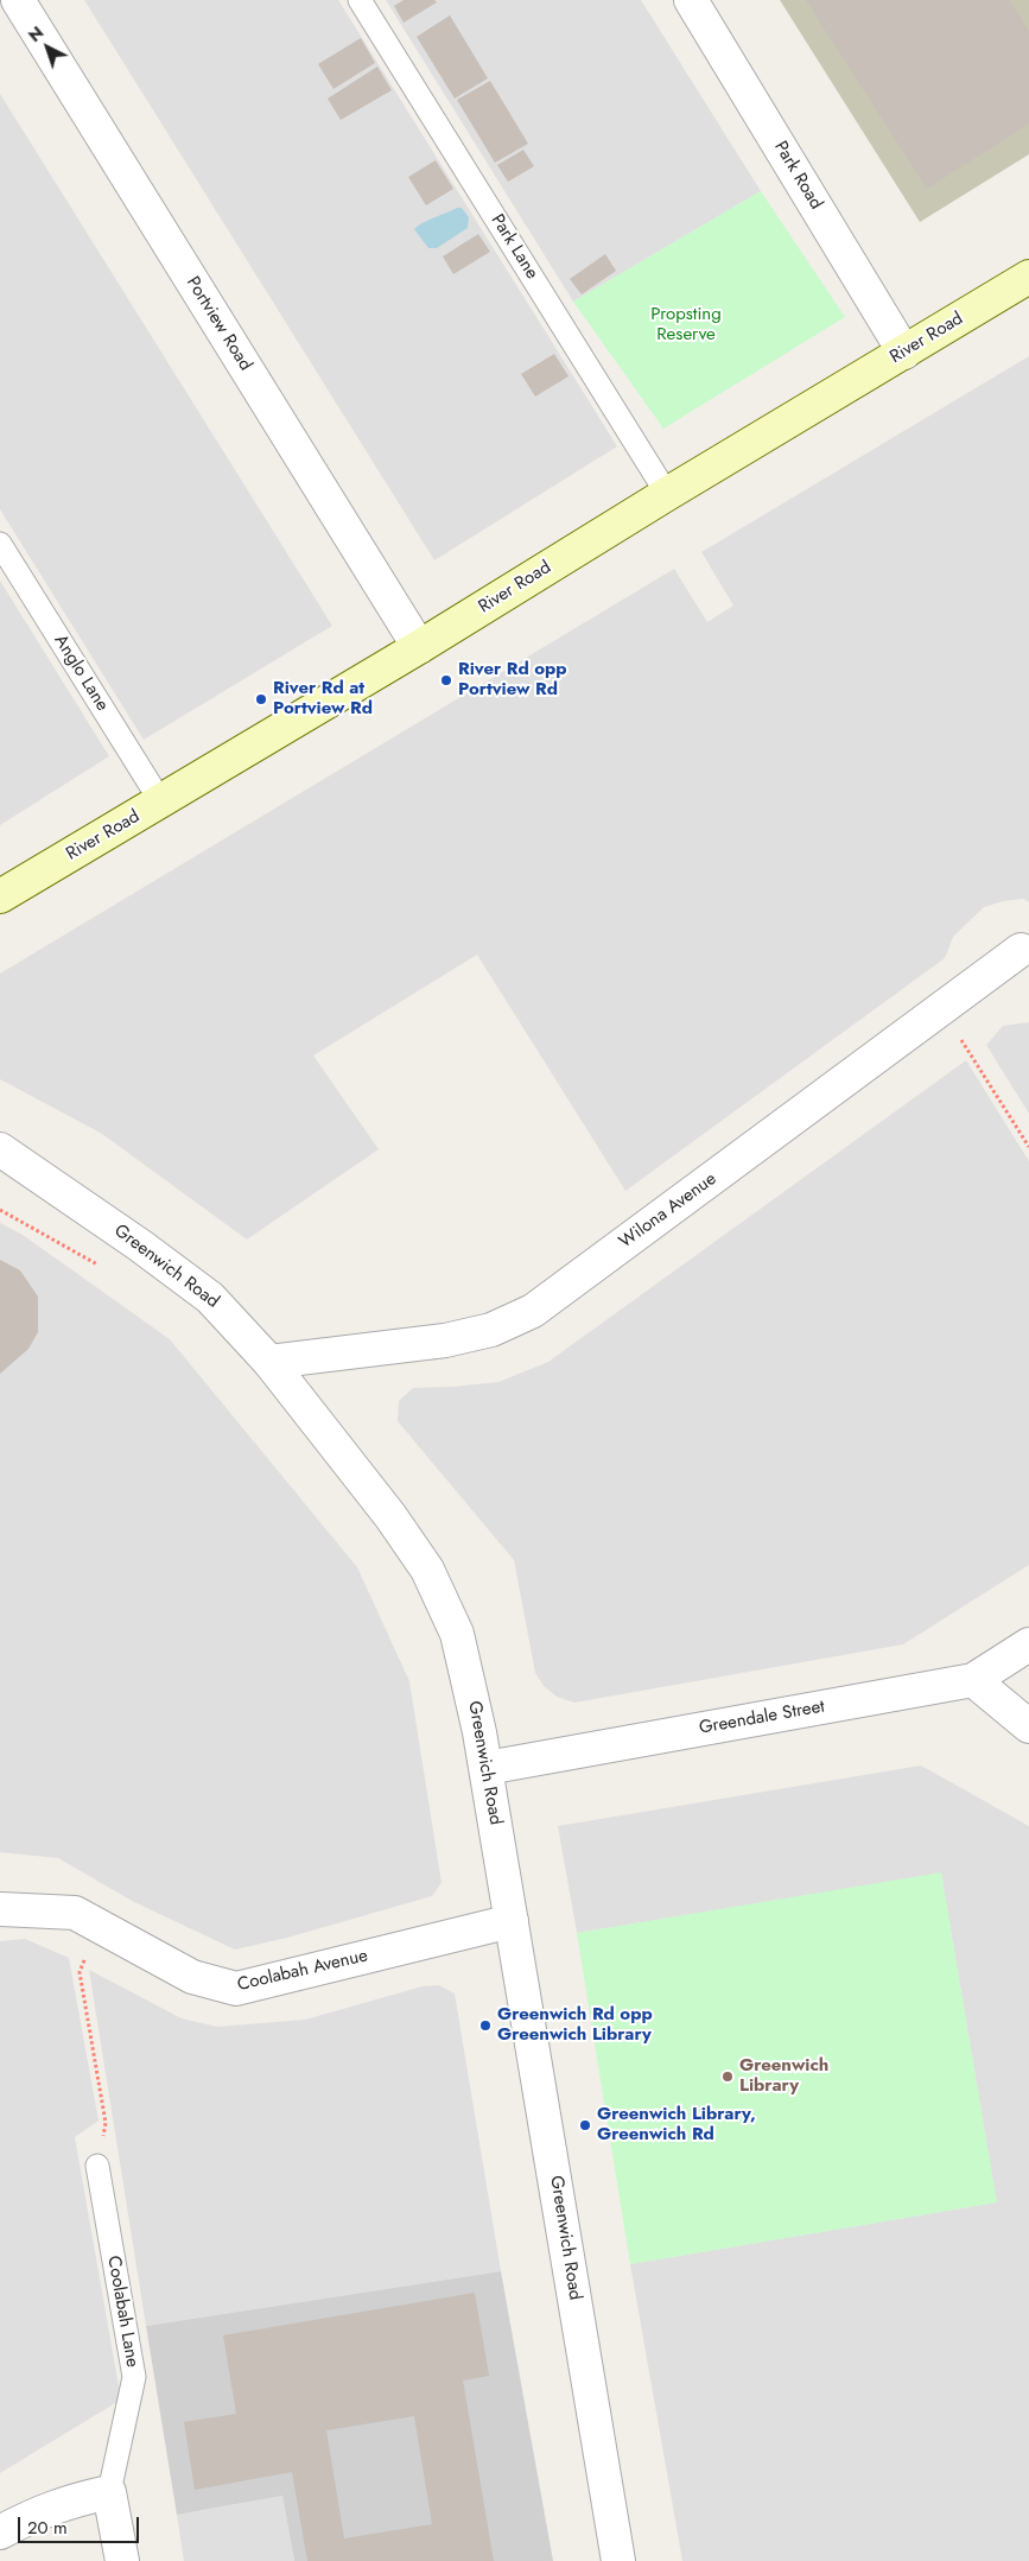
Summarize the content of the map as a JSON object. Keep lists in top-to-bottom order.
{
  "streets": {
    "main road": ["River Road"],
    "street": [
      "Park Road",
      "Portview Road",
      "Wilona Avenue",
      "Greenwich Road",
      "Greendale Street",
      "Coolabah Avenue"
    ],
    "lane": ["Park Lane", "Anglo Lane", "Coolabah Lane"]
  },
  "crossings": [
    ["Park Road", "River Road"],
    ["Park Lane", "River Road"],
    ["Portview Road", "River Road"],
    ["River Road", "Anglo Lane"],
    ["Wilona Avenue", "Greenwich Road"],
    ["Greenwich Road", "Greendale Street"],
    ["Greenwich Road", "Coolabah Avenue"]
  ],
  "parks": ["Propsting Reserve"],
  "places": [
    "River Rd opp Portview Rd",
    "River Rd at Portview Rd",
    "Greenwich Rd opp Greenwich Library",
    "Greenwich Library",
    "Greenwich Library, Greenwich Rd"
  ],
  "scale_bar": "20 m",
  "north": "top left"
}
